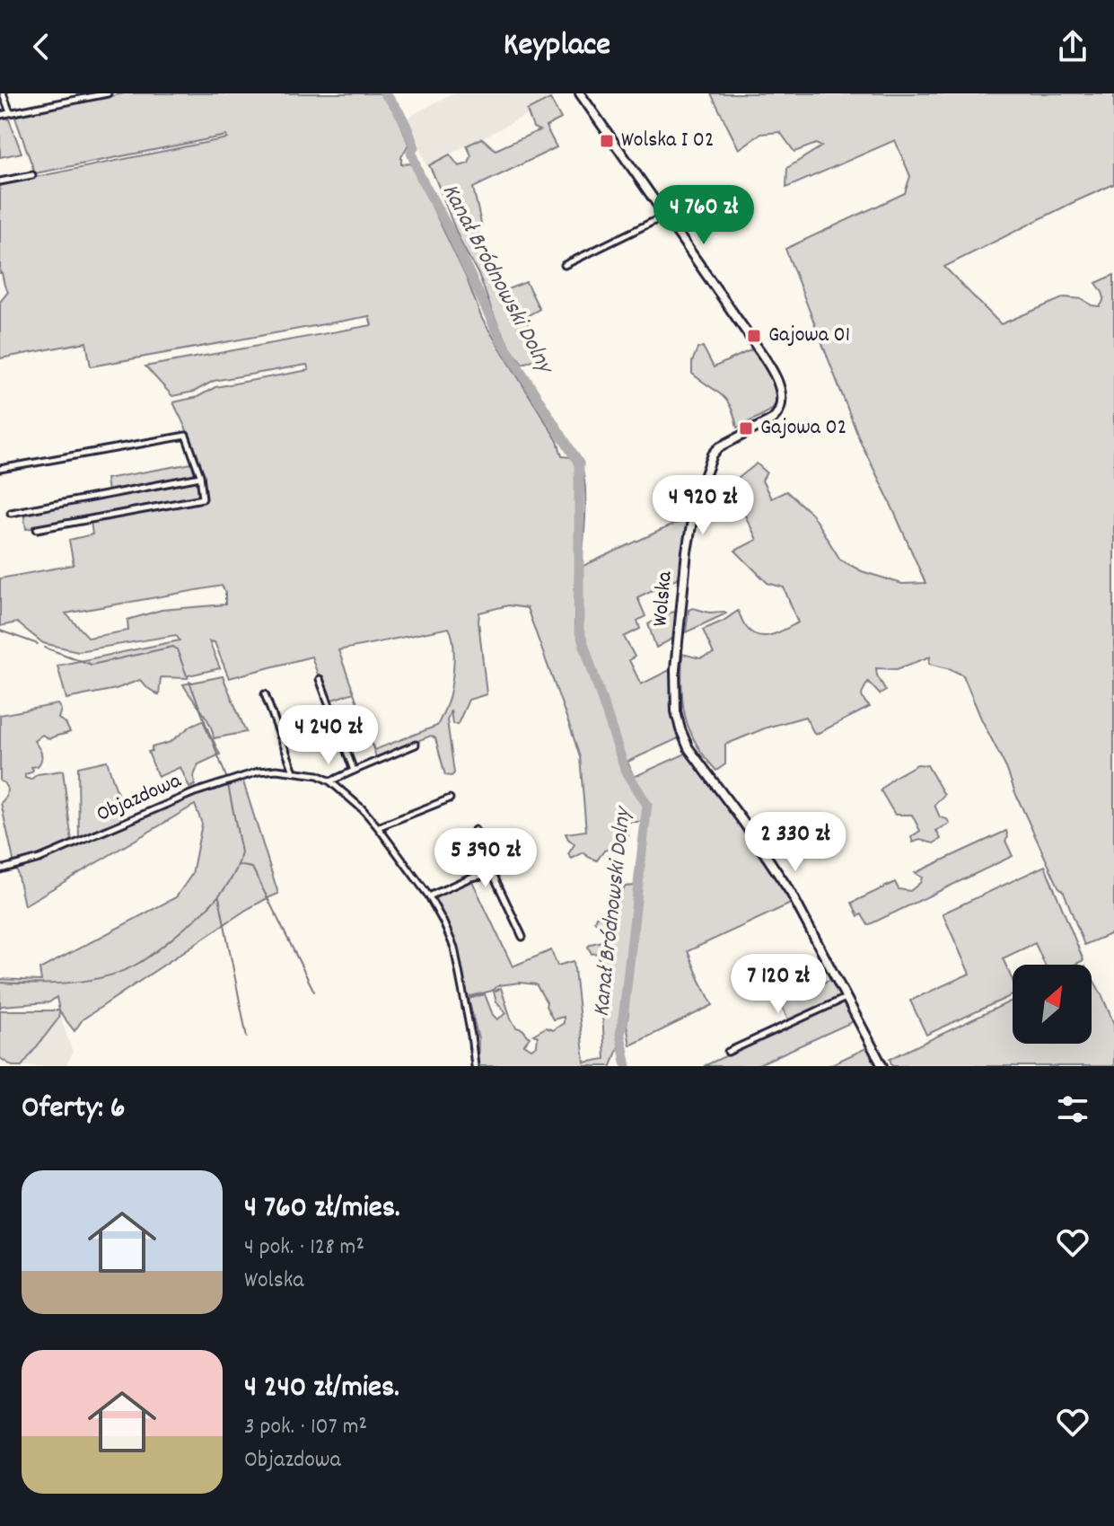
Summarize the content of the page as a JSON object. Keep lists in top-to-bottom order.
{
  "streets": {
    "street": ["Wolska", "Objazdowa"]
  },
  "water": ["Kanał Bródnowski Dolny"],
  "places": {
    "transit": ["Wolska I 02", "Gajowa 01", "Gajowa 02"]
  },
  "north": "top right",
  "page": {
    "header": "Keyplace",
    "price": [
      "4 760 zł",
      "4 920 zł",
      "4 240 zł",
      "2 330 zł",
      "5 390 zł",
      "7 120 zł"
    ],
    "heading": "Oferty: 6",
    "list": [
      {
        "name": "4 760 zł/mies.",
        "note": "4 pok. · 128 m² · Wolska"
      },
      {
        "name": "4 240 zł/mies.",
        "note": "3 pok. · 107 m² · Objazdowa"
      }
    ]
  }
}
